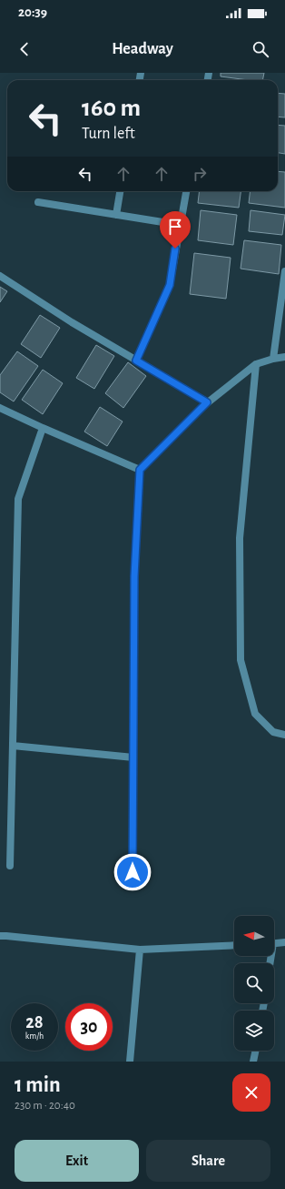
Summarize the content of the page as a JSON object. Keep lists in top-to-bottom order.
{
  "north": "left",
  "page": {
    "status": "20:39",
    "header": "Headway",
    "turn": ["160 m", "Turn left"],
    "speed": "28 km/h",
    "limit": "30",
    "heading": ["1 min", "230 m · 20:40"],
    "buttons": ["Exit", "Share"]
  }
}
